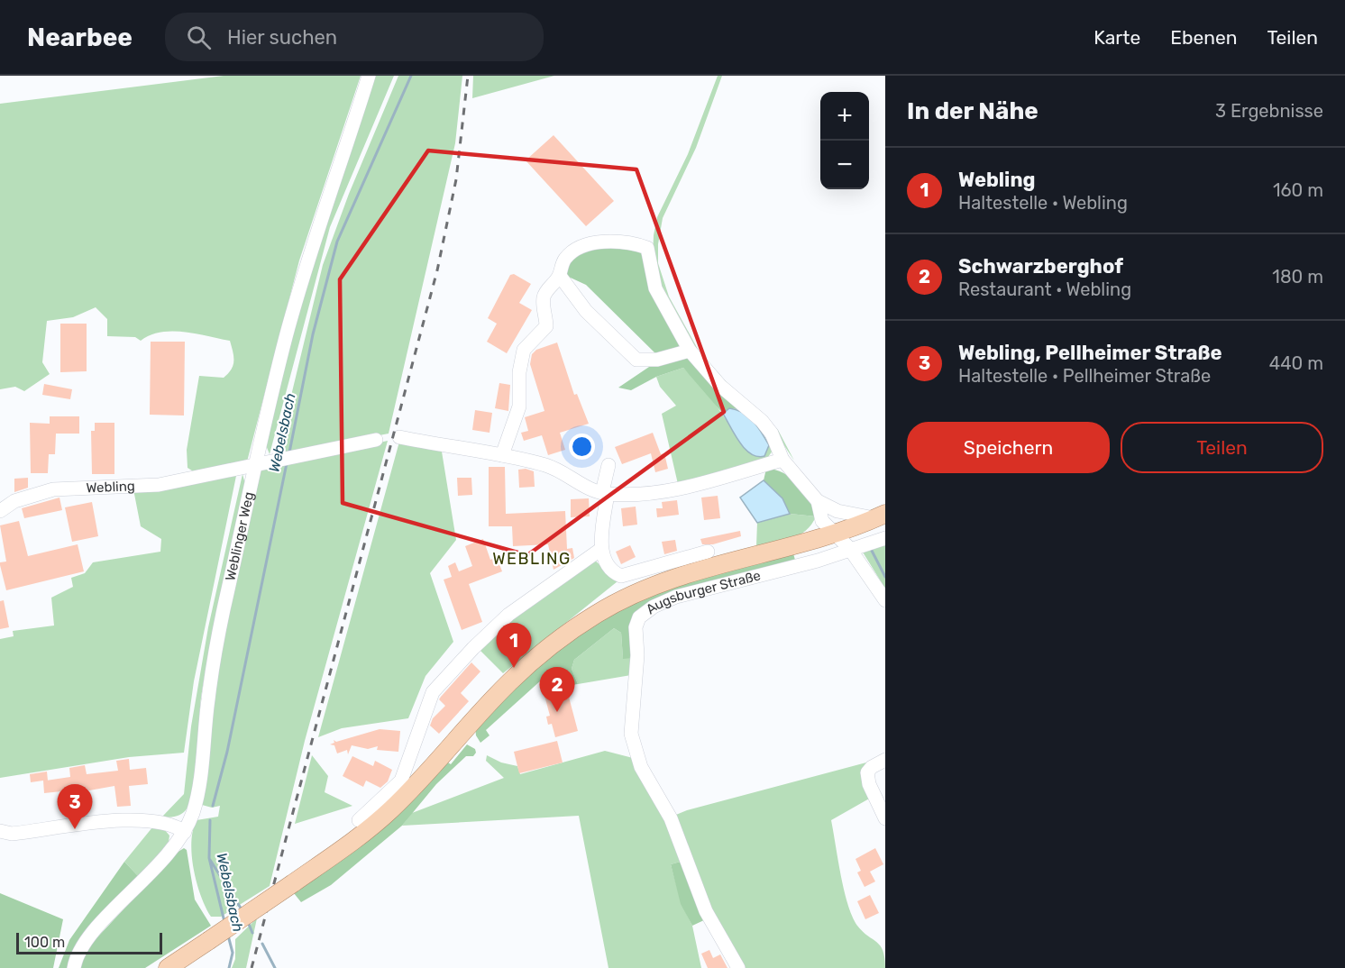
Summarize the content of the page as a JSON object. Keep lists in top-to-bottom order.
{
  "streets": {
    "street": ["Webling", "Weblinger Weg", "Augsburger Straße"]
  },
  "crossings": [
    ["Webling", "Weblinger Weg"]
  ],
  "districts": ["WEBLING"],
  "water": ["Webelsbach"],
  "scale_bar": "100 m",
  "page": {
    "header": "Nearbee",
    "search": "Hier suchen",
    "nav": ["Karte", "Ebenen", "Teilen"],
    "heading": ["In der Nähe", "3 Ergebnisse"],
    "map_buttons": ["+", "−"],
    "list": [
      {
        "mark": "1",
        "name": "Webling",
        "note": "Haltestelle · Webling",
        "value": "160 m"
      },
      {
        "mark": "2",
        "name": "Schwarzberghof",
        "note": "Restaurant · Webling",
        "value": "180 m"
      },
      {
        "mark": "3",
        "name": "Webling, Pellheimer Straße",
        "note": "Haltestelle · Pellheimer Straße",
        "value": "440 m"
      }
    ],
    "buttons": ["Speichern", "Teilen"],
    "pins": ["1", "2", "3"],
    "scale": "100 m"
  }
}
